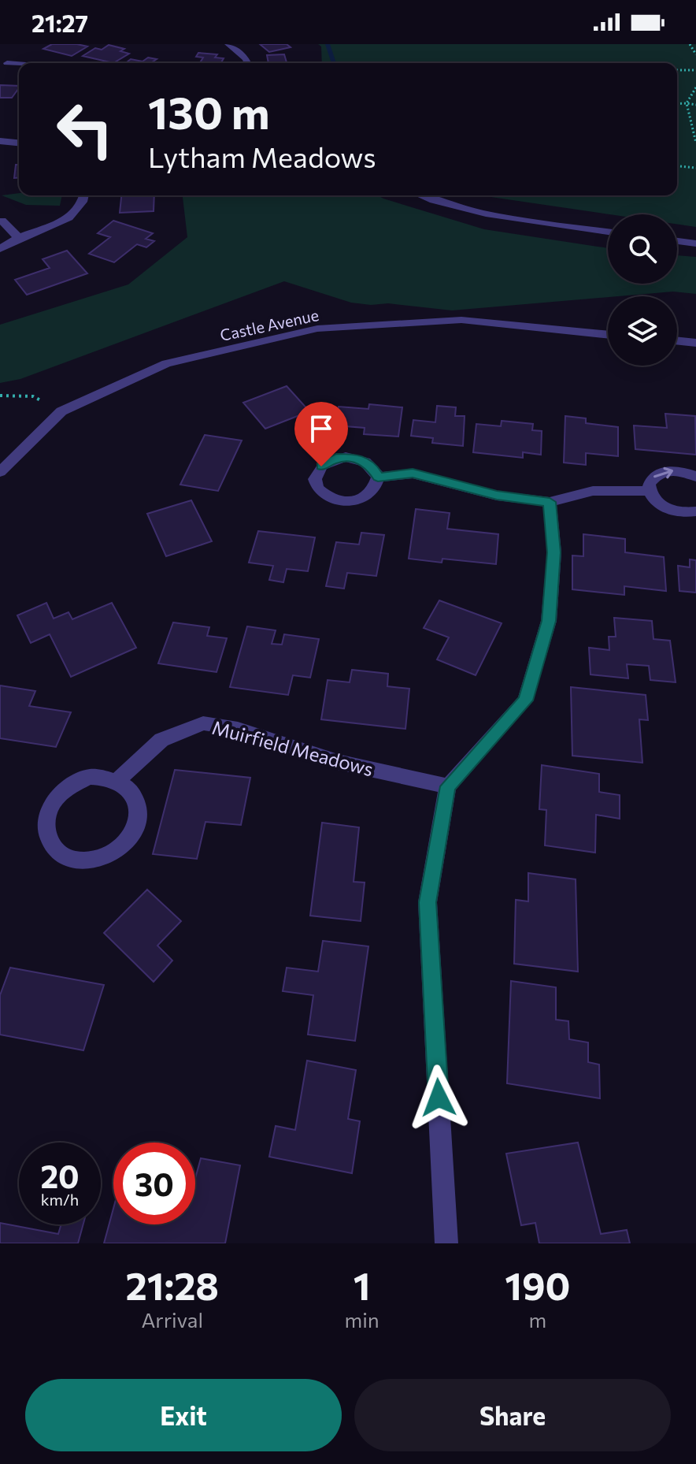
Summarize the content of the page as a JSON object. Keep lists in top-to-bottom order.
{
  "streets": {
    "street": ["Castle Avenue", "Muirfield Meadows"]
  },
  "page": {
    "status": "21:27",
    "turn": ["130 m", "Lytham Meadows"],
    "speed": "20 km/h",
    "limit": "30",
    "eta": [
      "21:28",
      "Arrival",
      "1",
      "min",
      "190",
      "m"
    ],
    "buttons": ["Exit", "Share"]
  }
}
